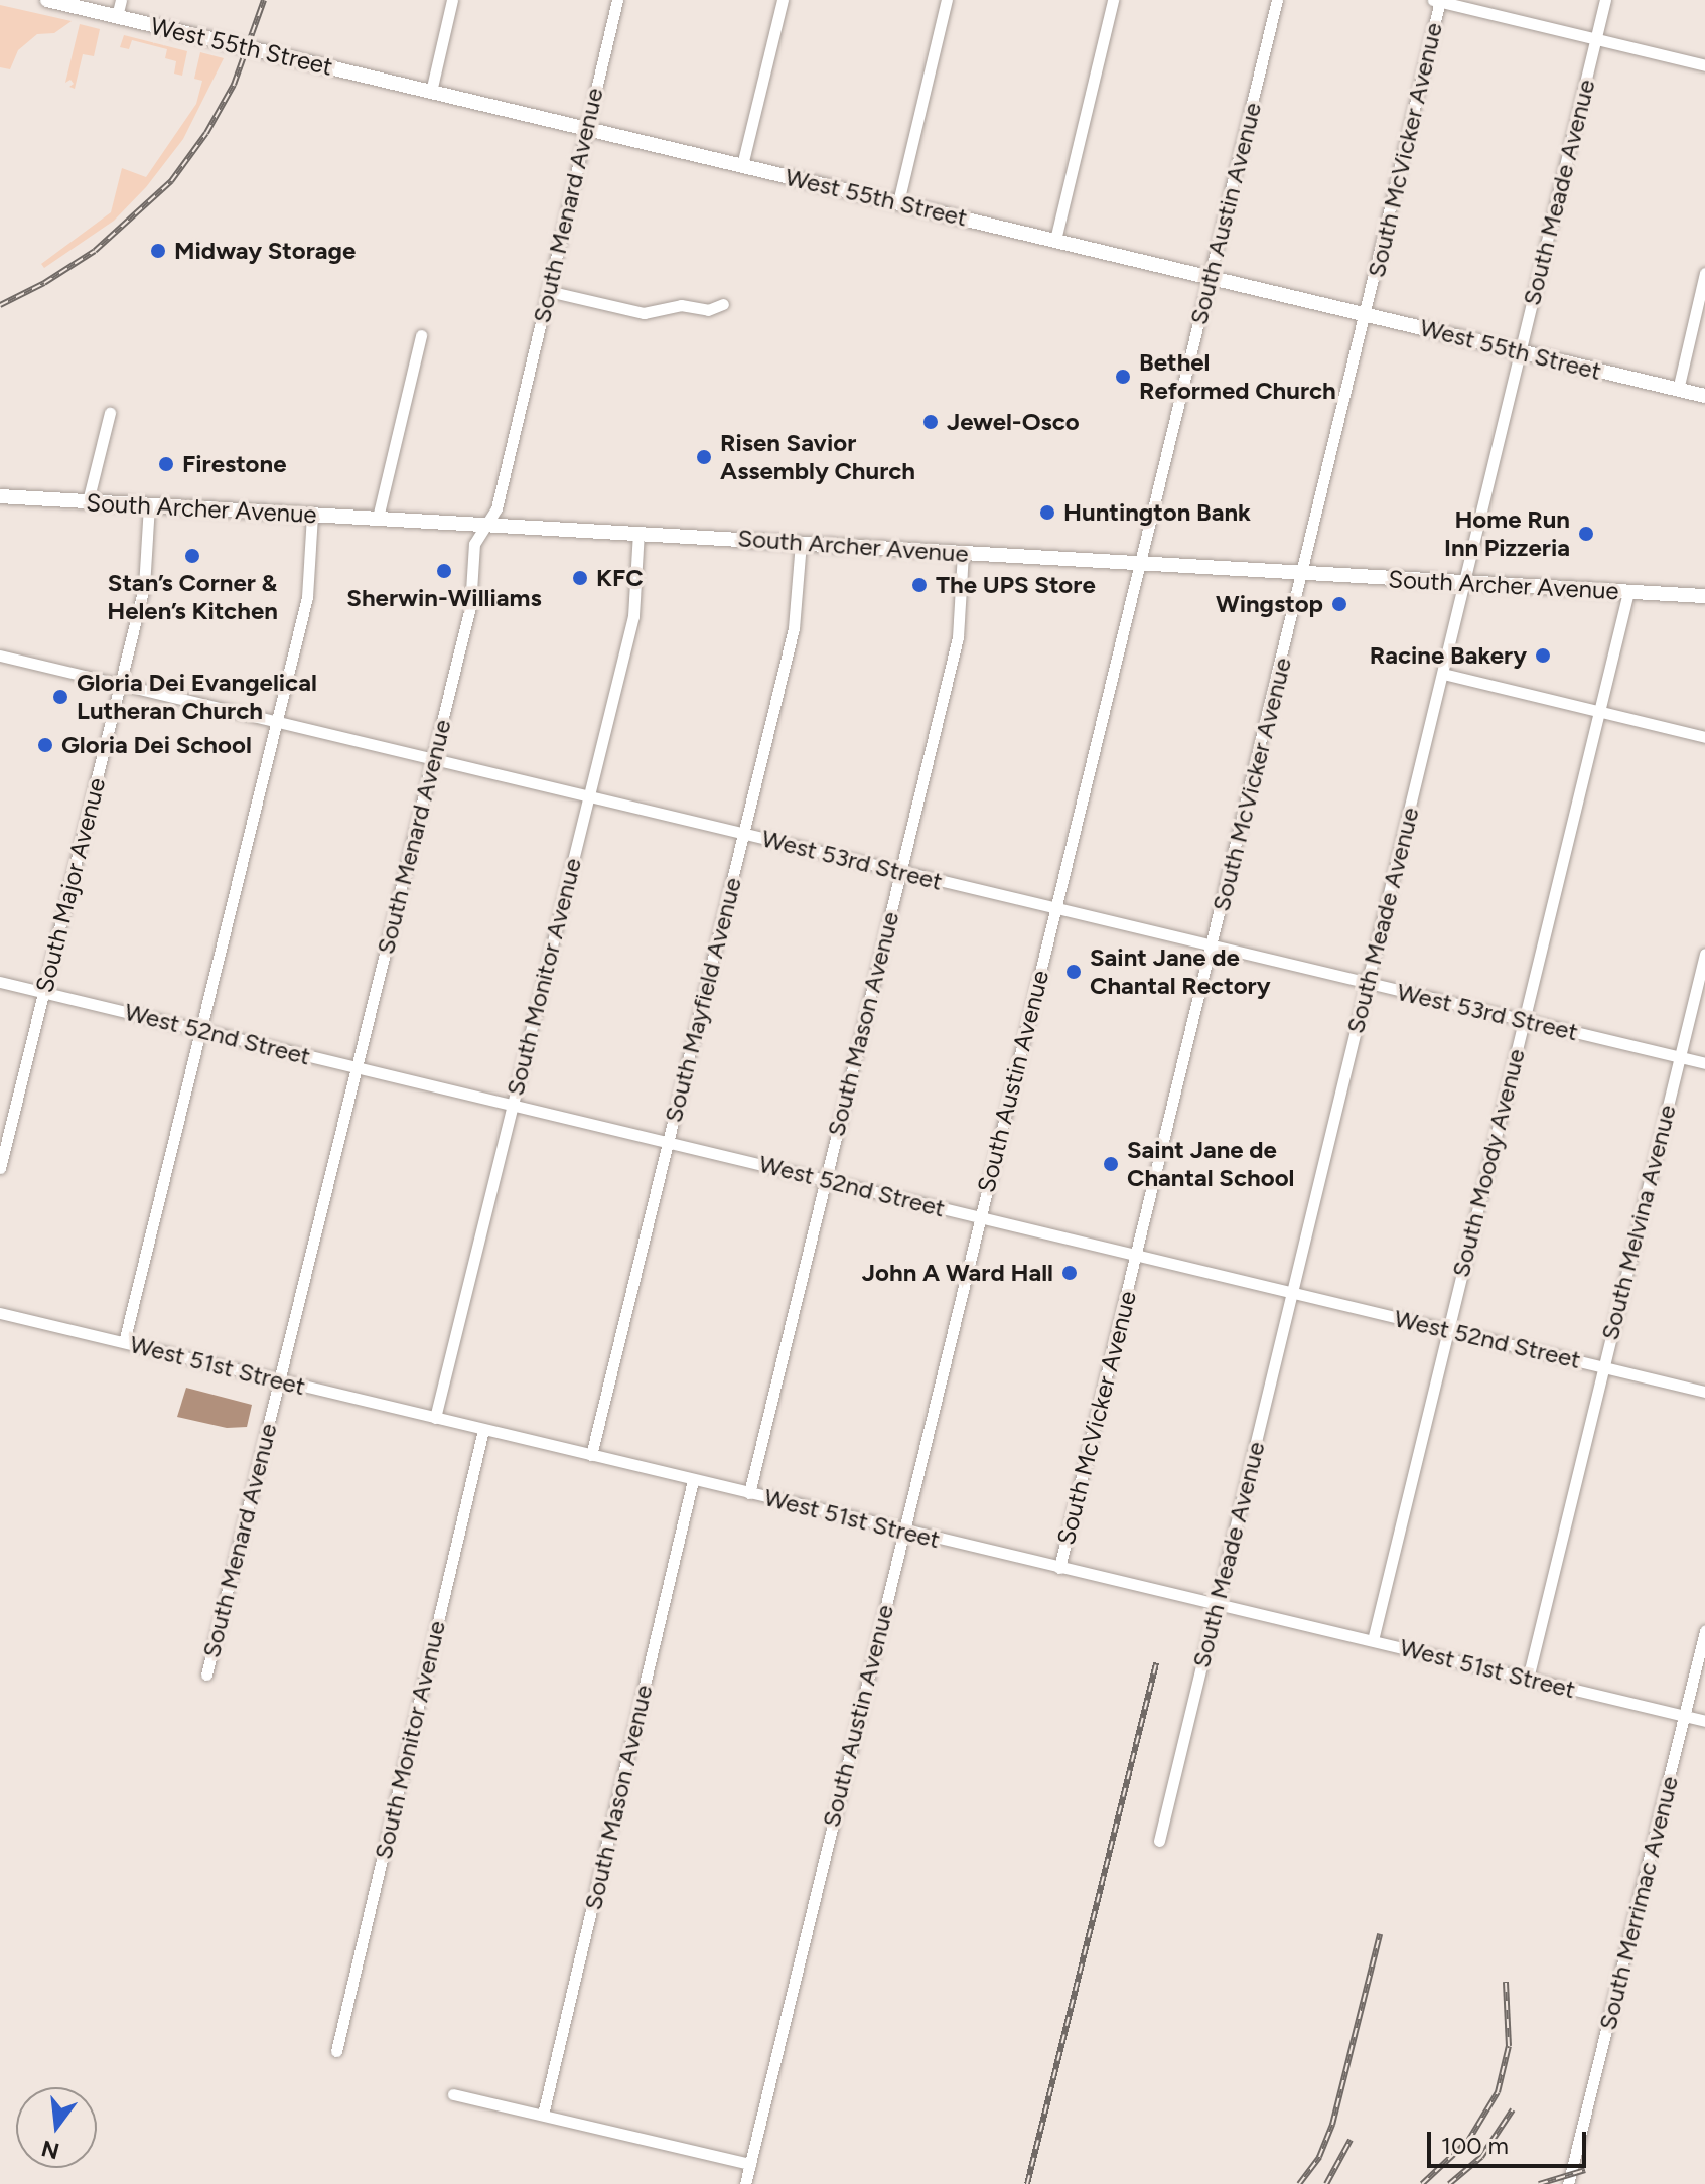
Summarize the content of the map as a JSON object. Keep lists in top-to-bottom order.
{
  "streets": {
    "main road": ["West 55th Street", "South Archer Avenue"],
    "street": [
      "South McVicker Avenue",
      "South Meade Avenue",
      "South Menard Avenue",
      "South Austin Avenue",
      "West 53rd Street",
      "South Major Avenue",
      "South Monitor Avenue",
      "South Mayfield Avenue",
      "South Mason Avenue",
      "West 52nd Street",
      "South Moody Avenue",
      "South Melvina Avenue",
      "West 51st Street",
      "South Merrimac Avenue"
    ]
  },
  "crossings": [
    ["West 55th Street", "South McVicker Avenue"],
    ["West 55th Street", "South Meade Avenue"],
    ["West 55th Street", "South Menard Avenue"],
    ["West 55th Street", "South Austin Avenue"],
    ["South McVicker Avenue", "South Archer Avenue"],
    ["South McVicker Avenue", "West 53rd Street"],
    ["South McVicker Avenue", "West 52nd Street"],
    ["South McVicker Avenue", "West 51st Street"],
    ["South Meade Avenue", "South Archer Avenue"],
    ["South Meade Avenue", "West 53rd Street"],
    ["South Meade Avenue", "West 52nd Street"],
    ["South Meade Avenue", "West 51st Street"],
    ["South Menard Avenue", "South Archer Avenue"],
    ["South Menard Avenue", "West 53rd Street"],
    ["South Menard Avenue", "West 52nd Street"],
    ["South Menard Avenue", "West 51st Street"],
    ["South Austin Avenue", "South Archer Avenue"],
    ["South Austin Avenue", "West 53rd Street"],
    ["South Austin Avenue", "West 52nd Street"],
    ["South Austin Avenue", "West 51st Street"],
    ["South Archer Avenue", "South Major Avenue"],
    ["South Archer Avenue", "South Monitor Avenue"],
    ["South Archer Avenue", "South Mayfield Avenue"],
    ["South Archer Avenue", "South Mason Avenue"],
    ["South Archer Avenue", "South Moody Avenue"],
    ["West 53rd Street", "South Major Avenue"],
    ["West 53rd Street", "South Monitor Avenue"],
    ["West 53rd Street", "South Mayfield Avenue"],
    ["West 53rd Street", "South Mason Avenue"],
    ["West 53rd Street", "South Moody Avenue"],
    ["West 53rd Street", "South Melvina Avenue"],
    ["South Major Avenue", "West 52nd Street"],
    ["South Monitor Avenue", "West 52nd Street"],
    ["South Monitor Avenue", "West 51st Street"],
    ["South Mayfield Avenue", "West 52nd Street"],
    ["South Mayfield Avenue", "West 51st Street"],
    ["South Mason Avenue", "West 52nd Street"],
    ["South Mason Avenue", "West 51st Street"],
    ["West 52nd Street", "South Moody Avenue"],
    ["West 52nd Street", "South Melvina Avenue"],
    ["South Moody Avenue", "West 51st Street"],
    ["South Melvina Avenue", "West 51st Street"],
    ["West 51st Street", "South Merrimac Avenue"]
  ],
  "places": [
    "Midway Storage",
    "Bethel Reformed Church",
    "Jewel-Osco",
    "Risen Savior Assembly Church",
    "Firestone",
    "Huntington Bank",
    "Home Run Inn Pizzeria",
    "Stan’s Corner & Helen’s Kitchen",
    "Sherwin-Williams",
    "KFC",
    "The UPS Store",
    "Wingstop",
    "Racine Bakery",
    "Gloria Dei Evangelical Lutheran Church",
    "Gloria Dei School",
    "Saint Jane de Chantal Rectory",
    "Saint Jane de Chantal School",
    "John A Ward Hall"
  ],
  "scale_bar": "100 m",
  "north": "bottom"
}
